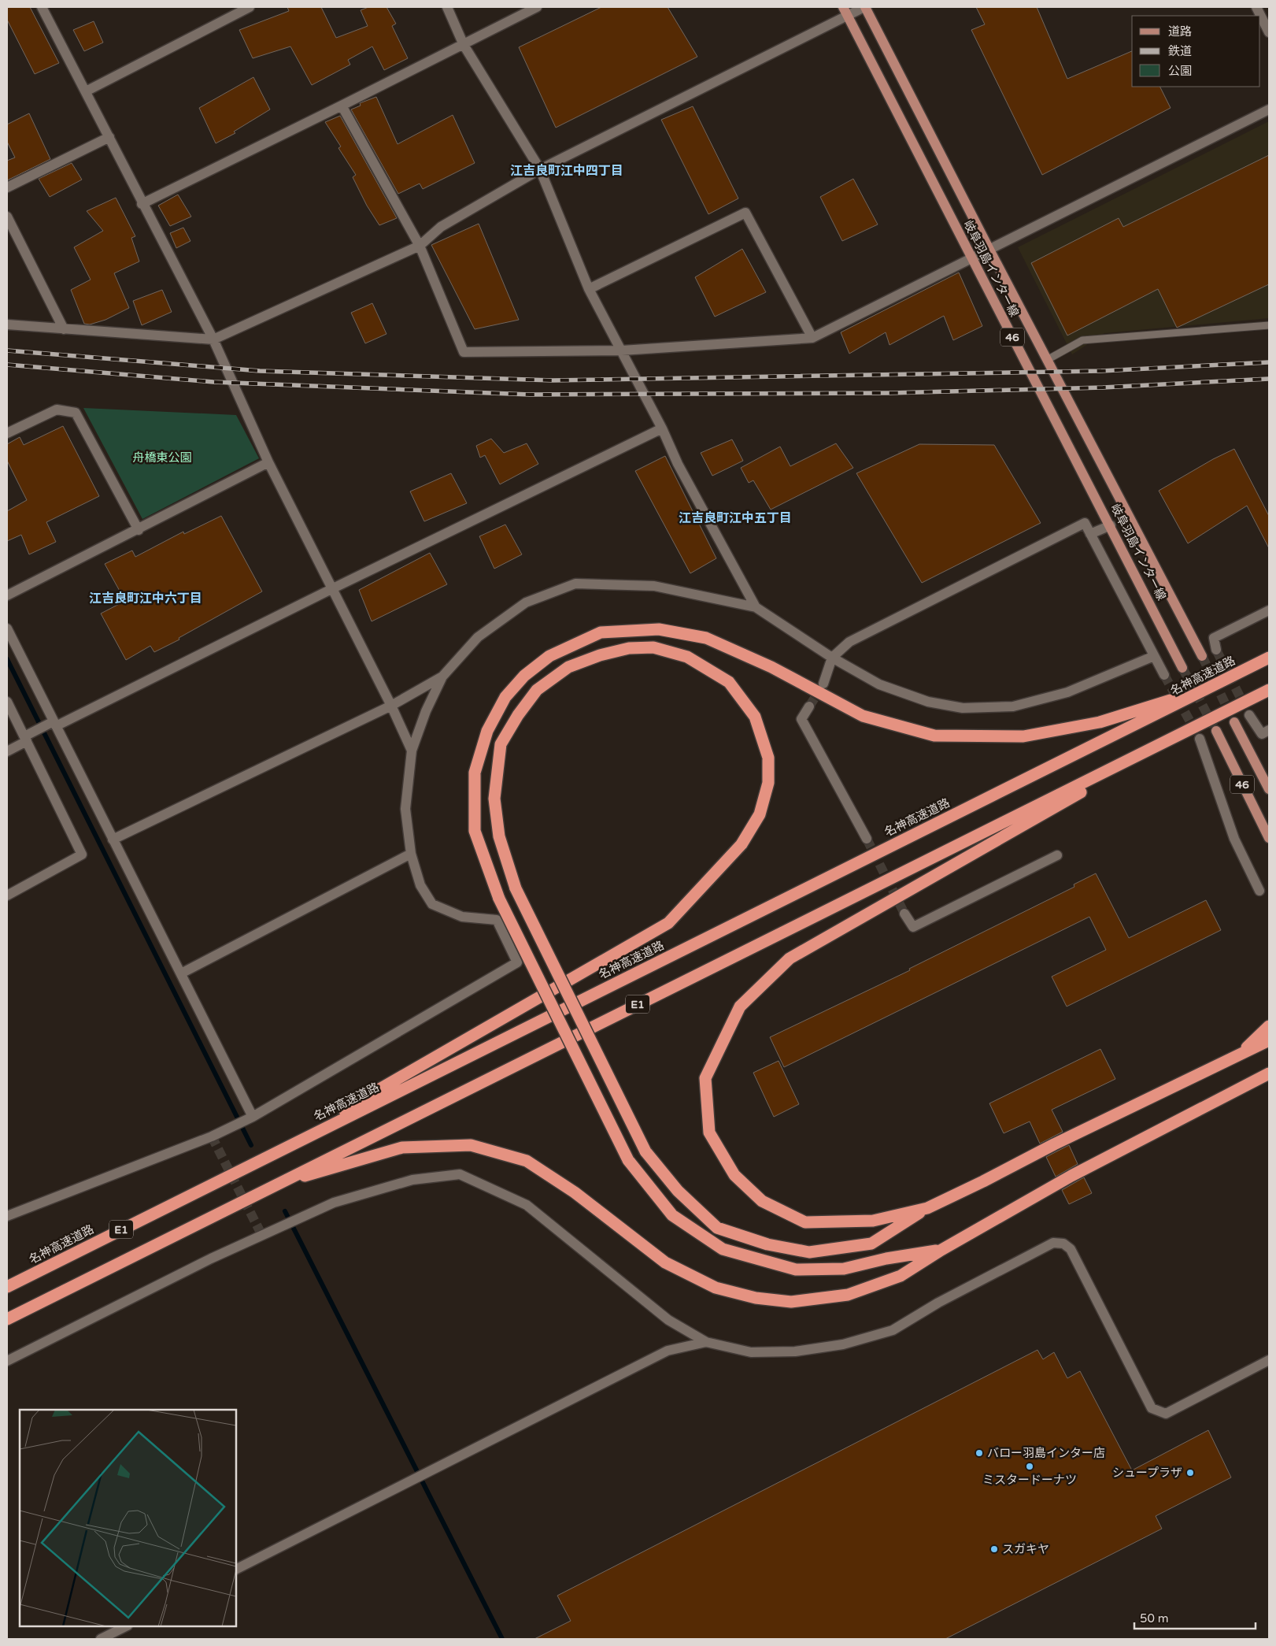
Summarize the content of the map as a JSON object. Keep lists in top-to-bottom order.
{
  "streets": {
    "highway": ["名神高速道路", "E1"],
    "main road": ["岐阜羽島インター線", "46"]
  },
  "districts": ["江吉良町江中四丁目", "江吉良町江中五丁目", "江吉良町江中六丁目"],
  "parks": ["舟橋東公園"],
  "places": [
    "バロー羽島インター店",
    "ミスタードーナツ",
    "シュープラザ",
    "スガキヤ"
  ],
  "legend": ["道路", "鉄道", "公園"],
  "scale_bar": "50 m"
}
